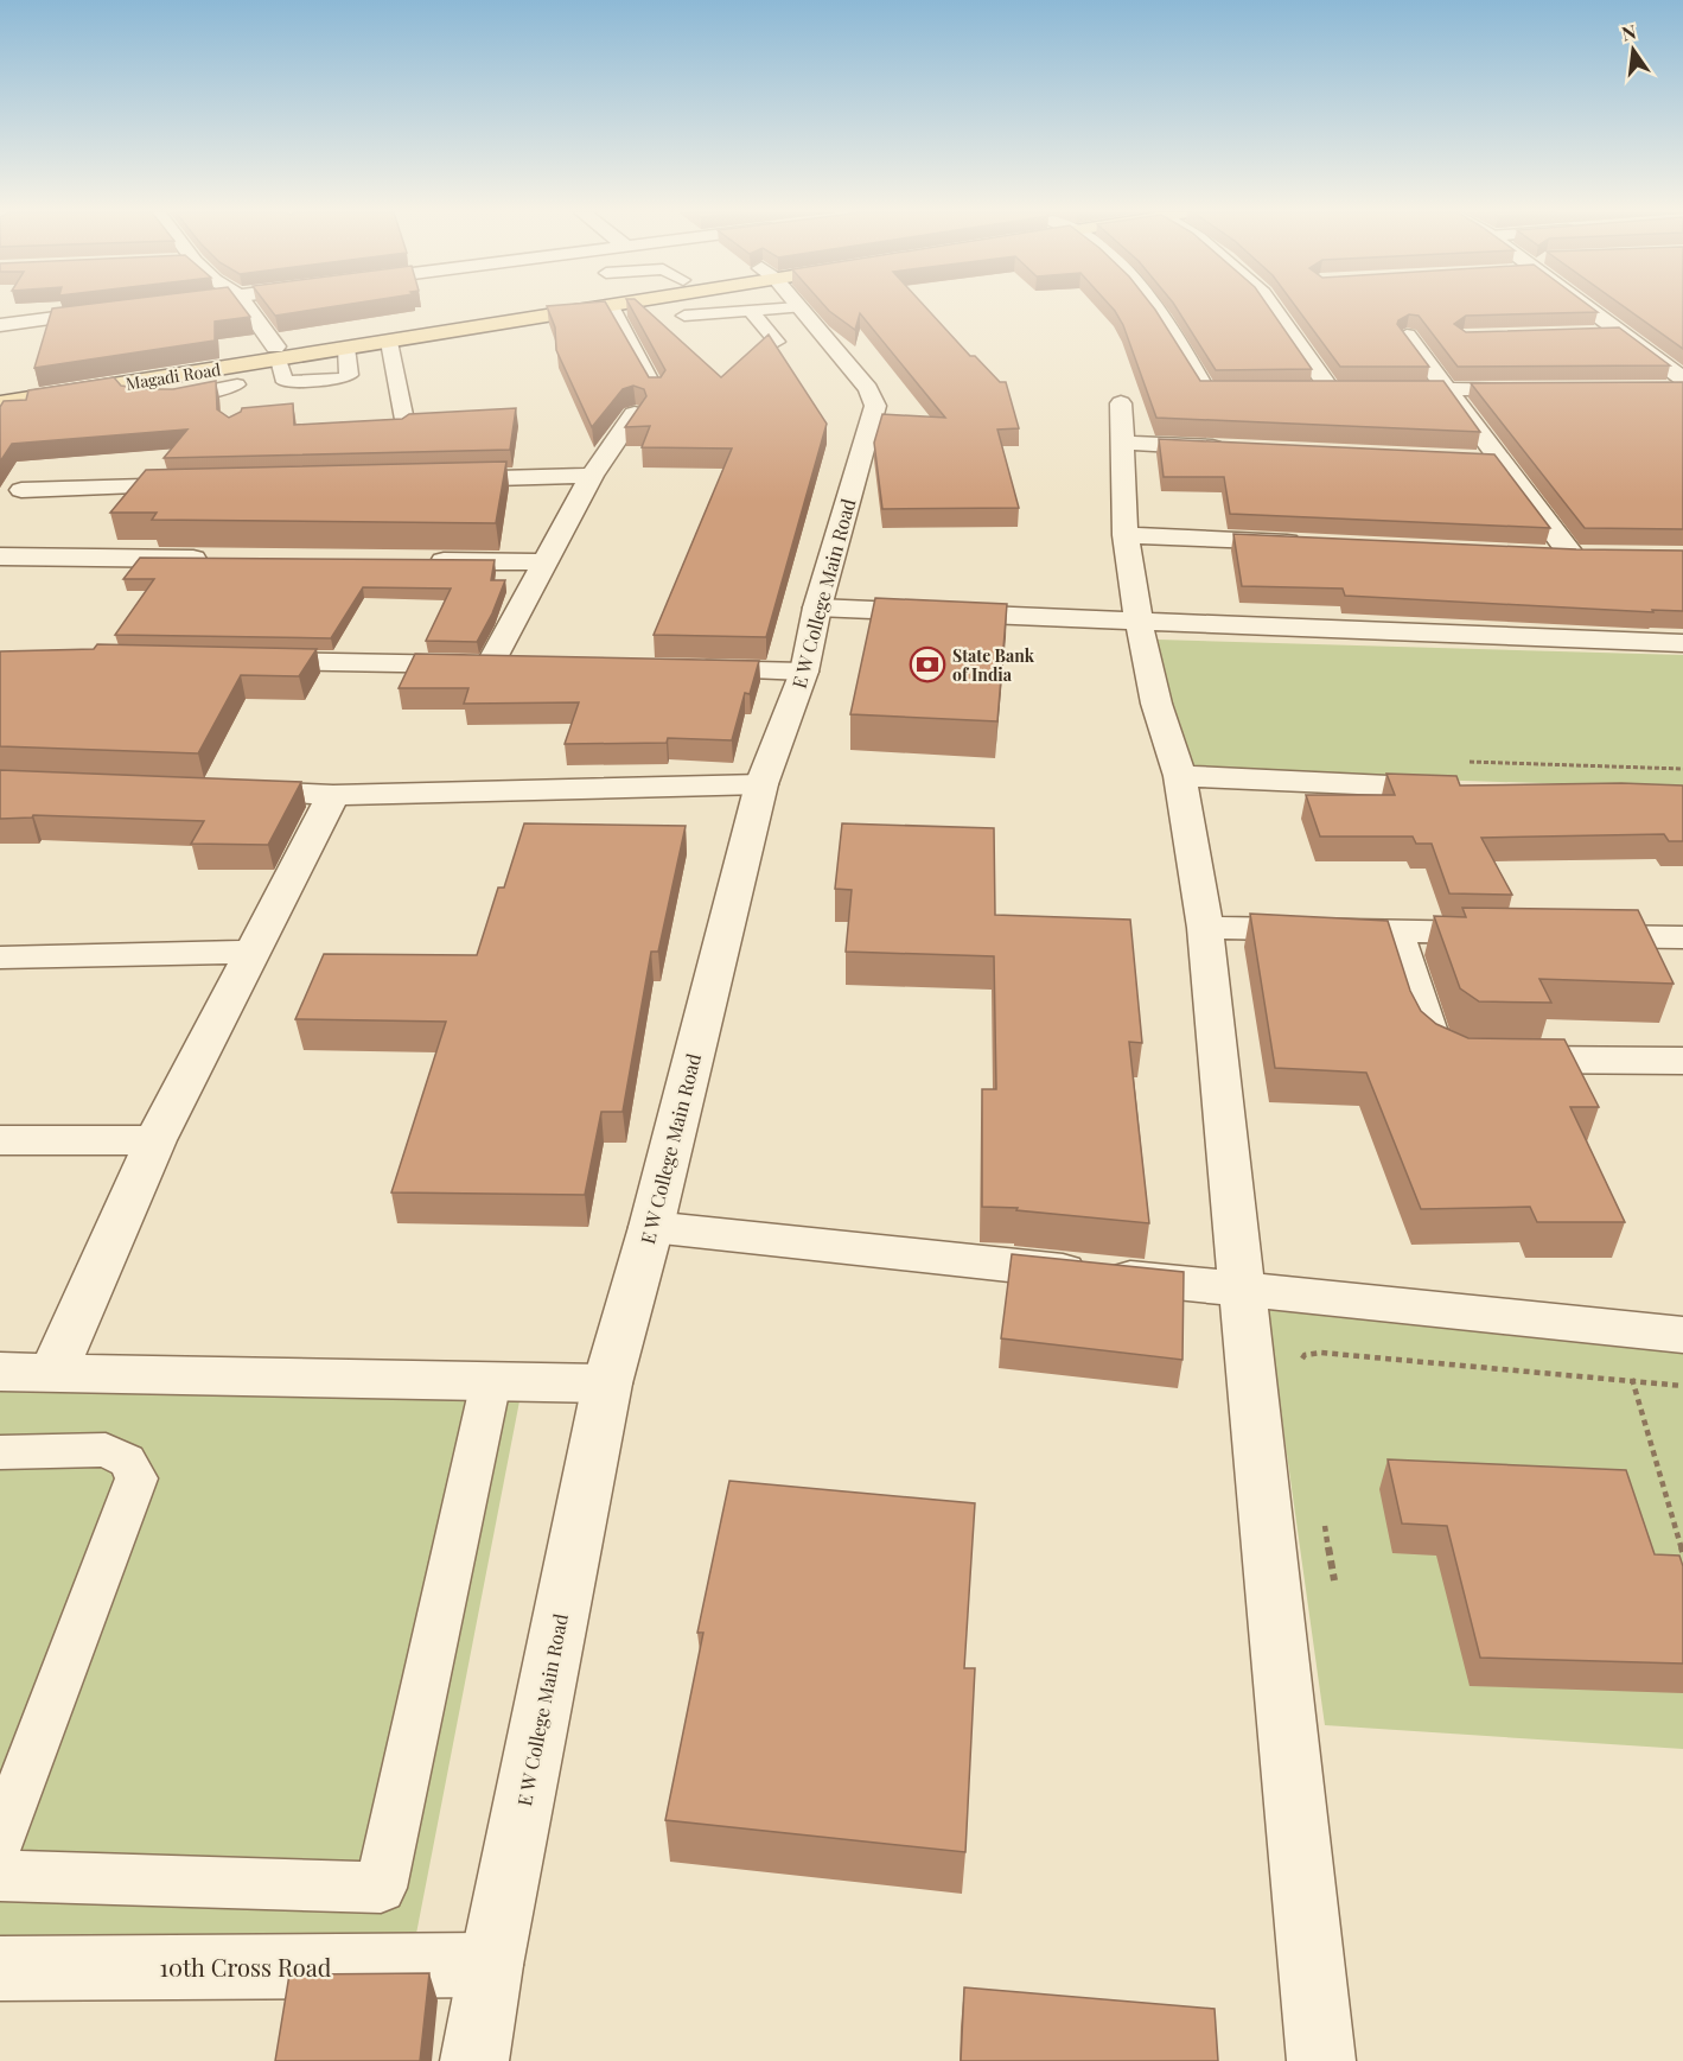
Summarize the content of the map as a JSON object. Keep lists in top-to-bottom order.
{
  "streets": {
    "main road": ["Magadi Road"],
    "street": ["E W College Main Road", "10th Cross Road"]
  },
  "crossings": [
    ["E W College Main Road", "10th Cross Road"]
  ],
  "places": {
    "bank": ["State Bank of India"]
  },
  "north": "top"
}
